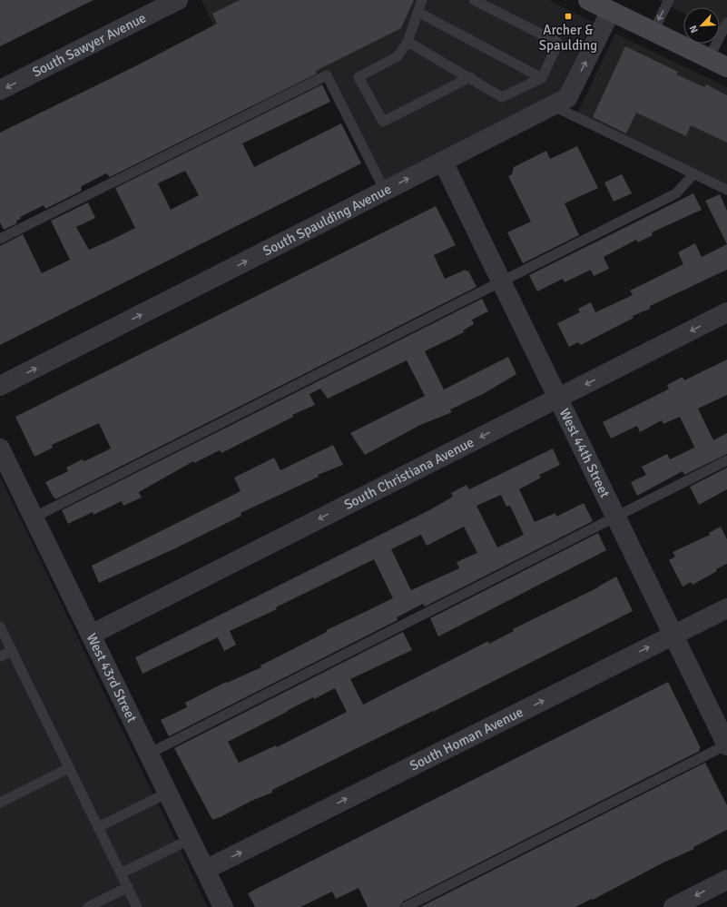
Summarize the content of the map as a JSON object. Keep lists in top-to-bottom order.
{
  "streets": {
    "street": [
      "South Sawyer Avenue",
      "South Spaulding Avenue",
      "West 44th Street",
      "South Christiana Avenue",
      "West 43rd Street",
      "South Homan Avenue"
    ]
  },
  "crossings": [
    ["South Spaulding Avenue", "West 44th Street"],
    ["West 44th Street", "South Christiana Avenue"],
    ["West 44th Street", "South Homan Avenue"],
    ["South Christiana Avenue", "West 43rd Street"],
    ["West 43rd Street", "South Homan Avenue"]
  ],
  "one_way": [
    "South Sawyer Avenue",
    "South Spaulding Avenue",
    "South Christiana Avenue",
    "South Homan Avenue"
  ],
  "places": {
    "transit": ["Archer & Spaulding"]
  },
  "north": "bottom left"
}
